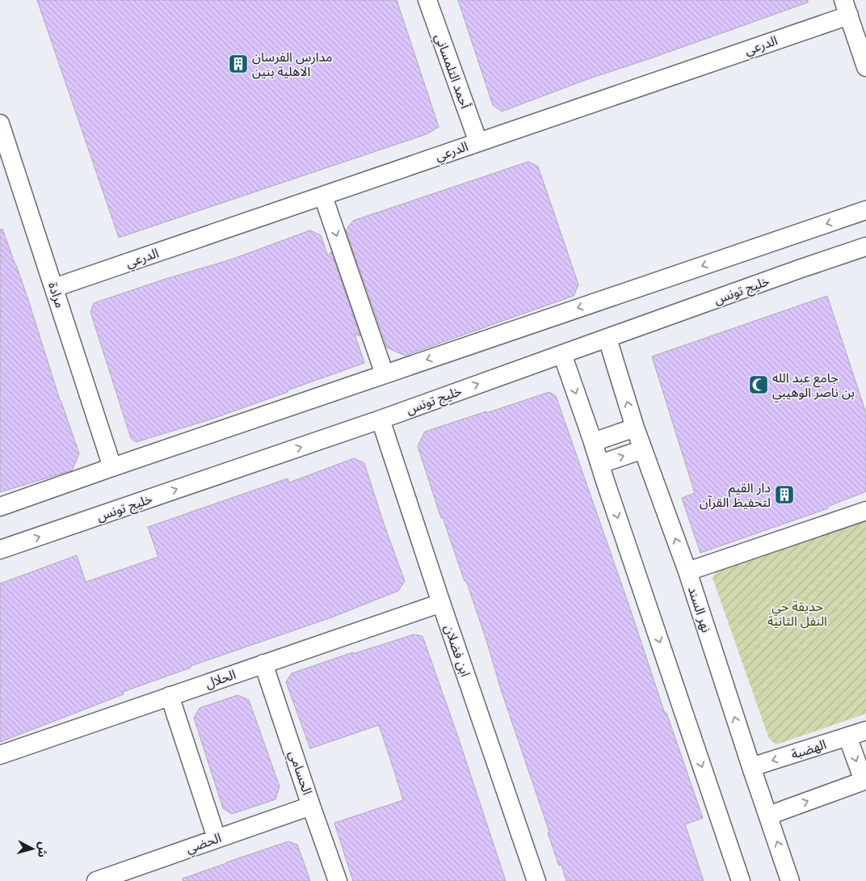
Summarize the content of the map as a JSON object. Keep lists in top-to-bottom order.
{
  "streets": {
    "street": [
      "الدرعي",
      "أحمد التلمساني",
      "خليج تونس",
      "مرادة",
      "نهر السند",
      "ابن فضلان",
      "الحلال",
      "الهضبة",
      "الحسامي",
      "الحضي"
    ]
  },
  "crossings": [
    ["الدرعي", "أحمد التلمساني"],
    ["الدرعي", "مرادة"],
    ["خليج تونس", "نهر السند"],
    ["خليج تونس", "ابن فضلان"],
    ["نهر السند", "الهضبة"],
    ["ابن فضلان", "الحلال"],
    ["الحلال", "الحسامي"],
    ["الحسامي", "الحضي"]
  ],
  "parks": ["حديقة حي النفل الثانية"],
  "places": {
    "building": ["مدارس الفرسان الاهلية بنين", "دار القيم لتحفيظ القرآن"],
    "mosque": ["جامع عبد الله بن ناصر الوهيبي"]
  },
  "north": "right"
}
